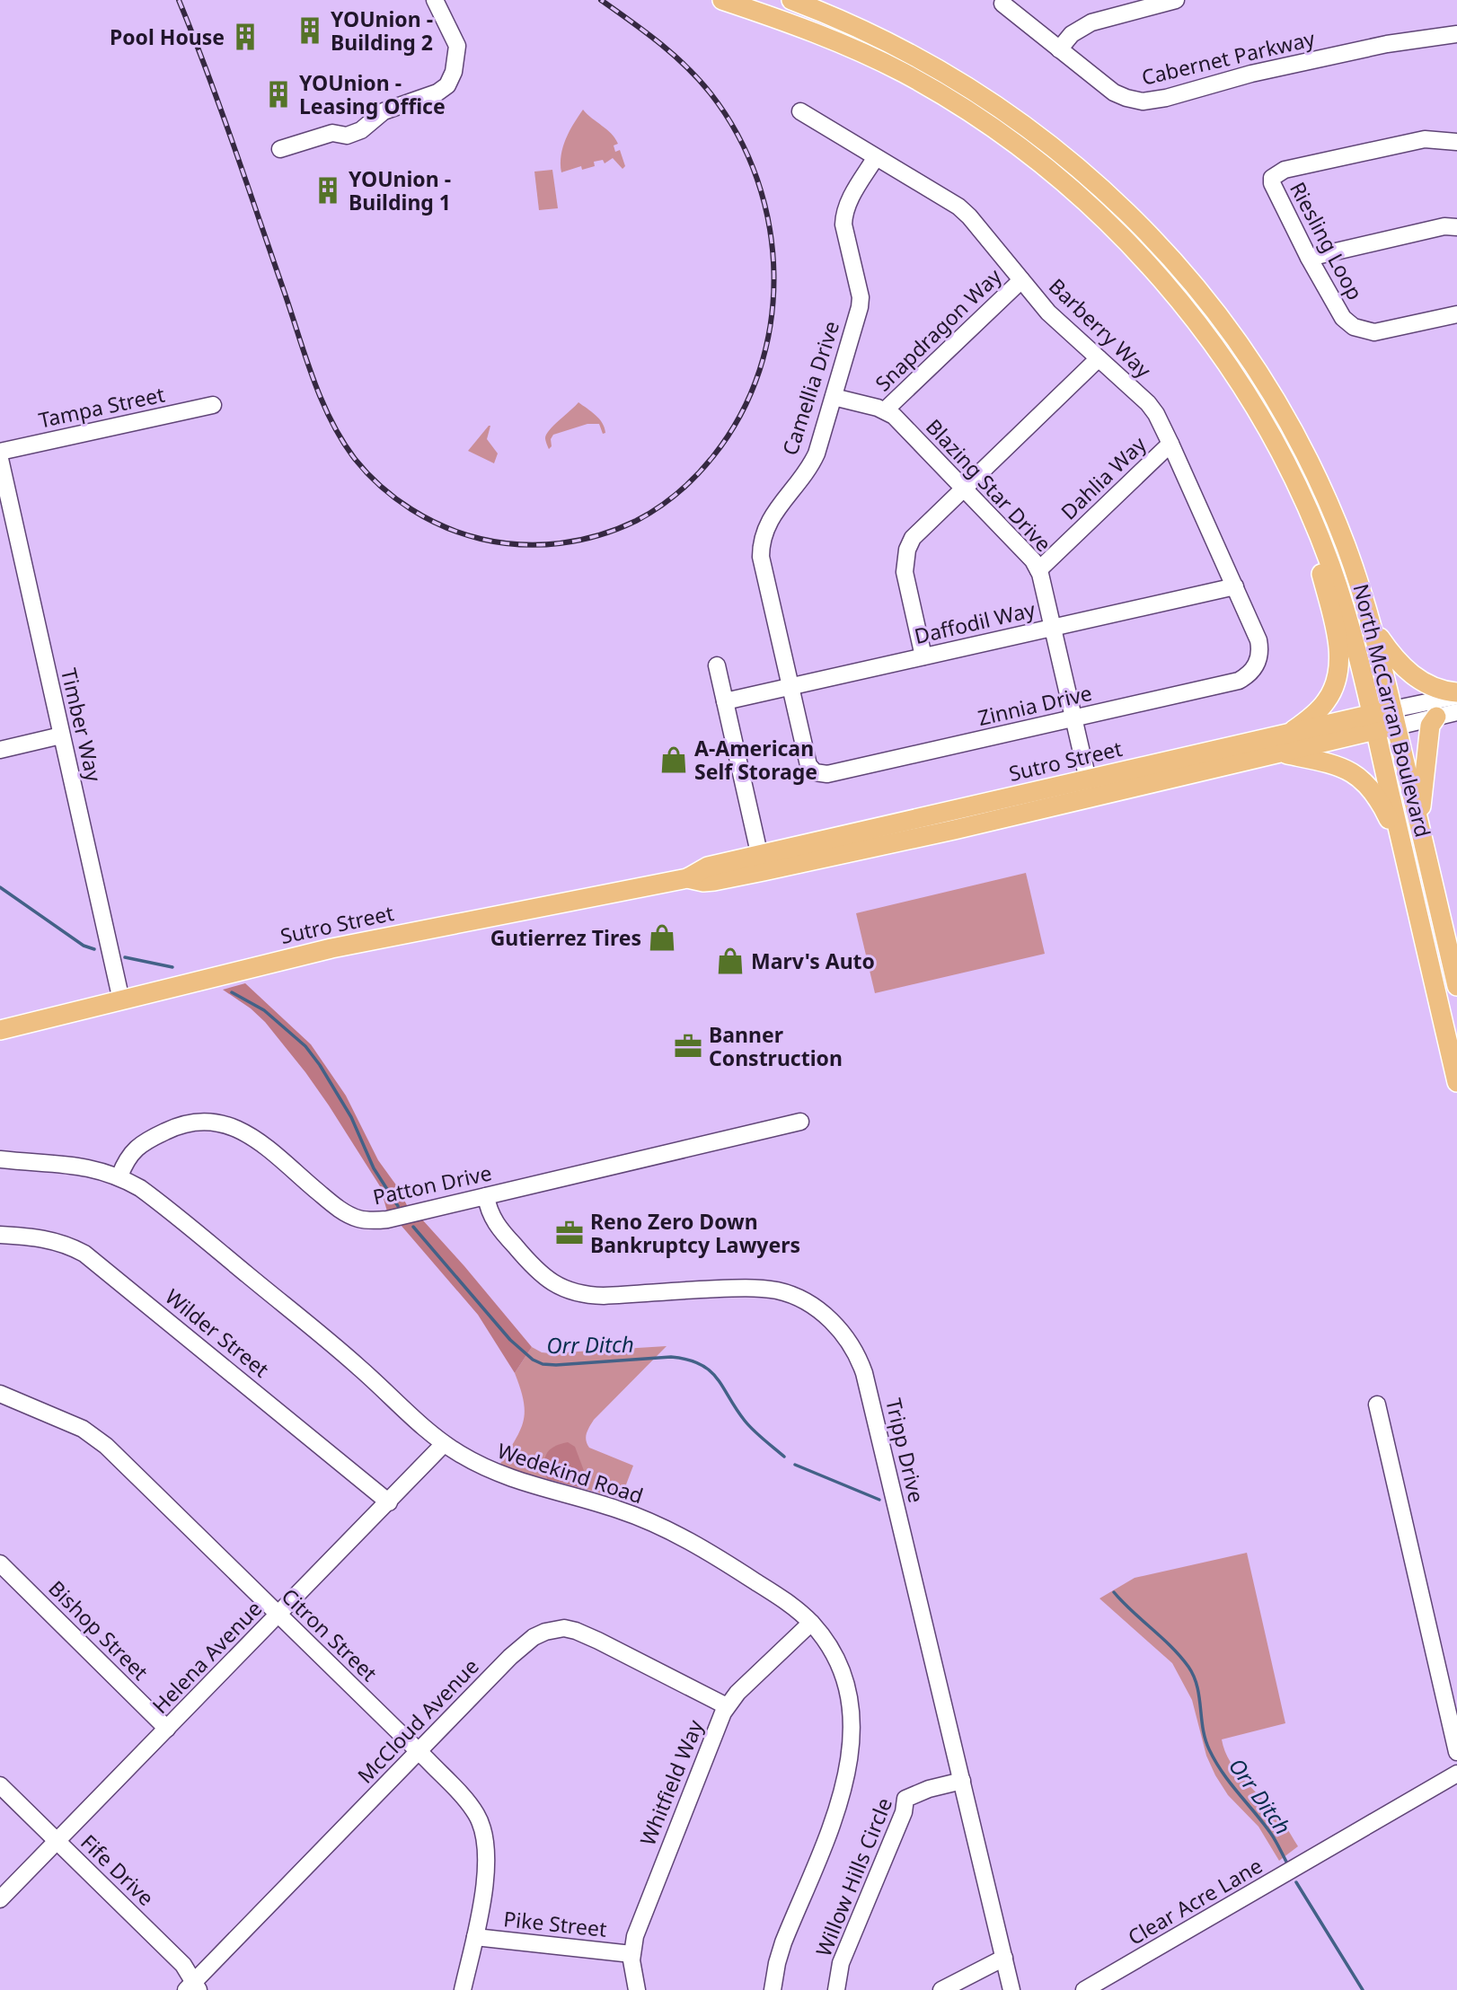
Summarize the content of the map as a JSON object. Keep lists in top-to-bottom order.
{
  "streets": {
    "main road": ["North McCarran Boulevard", "Sutro Street"],
    "street": [
      "Cabernet Parkway",
      "Riesling Loop",
      "Barberry Way",
      "Snapdragon Way",
      "Camellia Drive",
      "Tampa Street",
      "Dahlia Way",
      "Blazing Star Drive",
      "Daffodil Way",
      "Zinnia Drive",
      "Timber Way",
      "Patton Drive",
      "Wilder Street",
      "Tripp Drive",
      "Wedekind Road",
      "Bishop Street",
      "Citron Street",
      "Helena Avenue",
      "McCloud Avenue",
      "Whitfield Way",
      "Fife Drive",
      "Willow Hills Circle",
      "Clear Acre Lane",
      "Pike Street"
    ]
  },
  "crossings": [
    ["Barberry Way", "Snapdragon Way"],
    ["Barberry Way", "Camellia Drive"],
    ["Barberry Way", "Dahlia Way"],
    ["Barberry Way", "Daffodil Way"],
    ["Barberry Way", "Zinnia Drive"],
    ["Snapdragon Way", "Blazing Star Drive"],
    ["Camellia Drive", "Blazing Star Drive"],
    ["Camellia Drive", "Daffodil Way"],
    ["Camellia Drive", "Zinnia Drive"],
    ["Dahlia Way", "Blazing Star Drive"],
    ["Blazing Star Drive", "Daffodil Way"],
    ["Blazing Star Drive", "Zinnia Drive"],
    ["Blazing Star Drive", "Sutro Street"],
    ["North McCarran Boulevard", "Sutro Street"],
    ["Timber Way", "Sutro Street"],
    ["Patton Drive", "Tripp Drive"],
    ["Patton Drive", "Wedekind Road"],
    ["Wilder Street", "Helena Avenue"],
    ["Tripp Drive", "Willow Hills Circle"],
    ["Wedekind Road", "Helena Avenue"],
    ["Wedekind Road", "Whitfield Way"],
    ["Bishop Street", "Helena Avenue"],
    ["Citron Street", "Helena Avenue"],
    ["Citron Street", "McCloud Avenue"],
    ["Citron Street", "Pike Street"],
    ["Helena Avenue", "Fife Drive"],
    ["McCloud Avenue", "Whitfield Way"],
    ["McCloud Avenue", "Fife Drive"],
    ["Whitfield Way", "Pike Street"]
  ],
  "water": ["Orr Ditch"],
  "places": {
    "building": [
      "YOUnion - Building 2",
      "Pool House",
      "YOUnion - Leasing Office",
      "YOUnion - Building 1"
    ],
    "shop": ["A-American Self Storage", "Gutierrez Tires", "Marv's Auto"],
    "office": ["Banner Construction", "Reno Zero Down Bankruptcy Lawyers"]
  }
}
